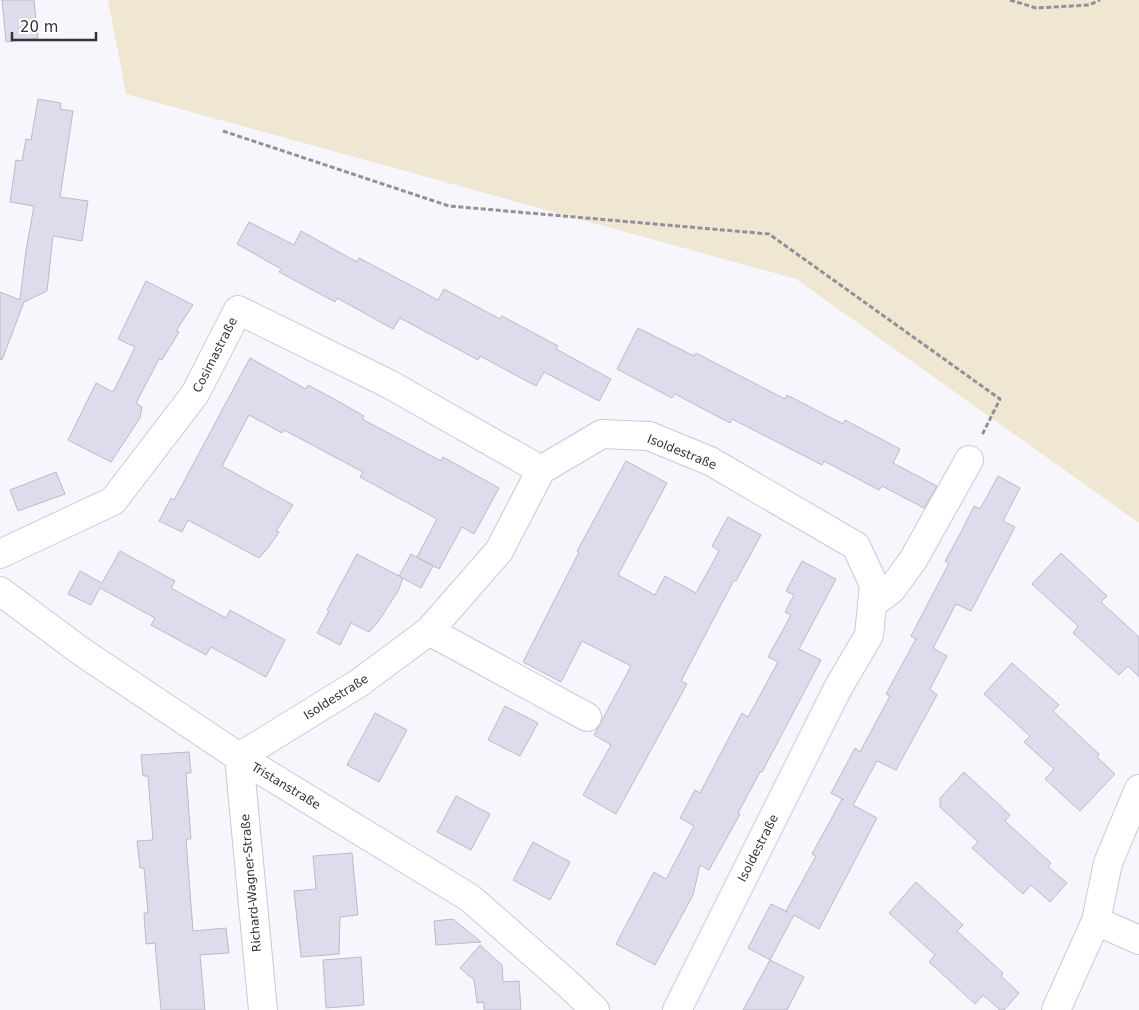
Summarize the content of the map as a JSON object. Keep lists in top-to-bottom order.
{
  "streets": {
    "street": [
      "Cosimastraße",
      "Isoldestraße",
      "Tristanstraße",
      "Richard-Wagner-Straße"
    ]
  },
  "crossings": [
    ["Cosimastraße", "Isoldestraße"],
    ["Isoldestraße", "Tristanstraße"],
    ["Isoldestraße", "Richard-Wagner-Straße"],
    ["Tristanstraße", "Richard-Wagner-Straße"]
  ],
  "scale_bar": "20 m"
}
